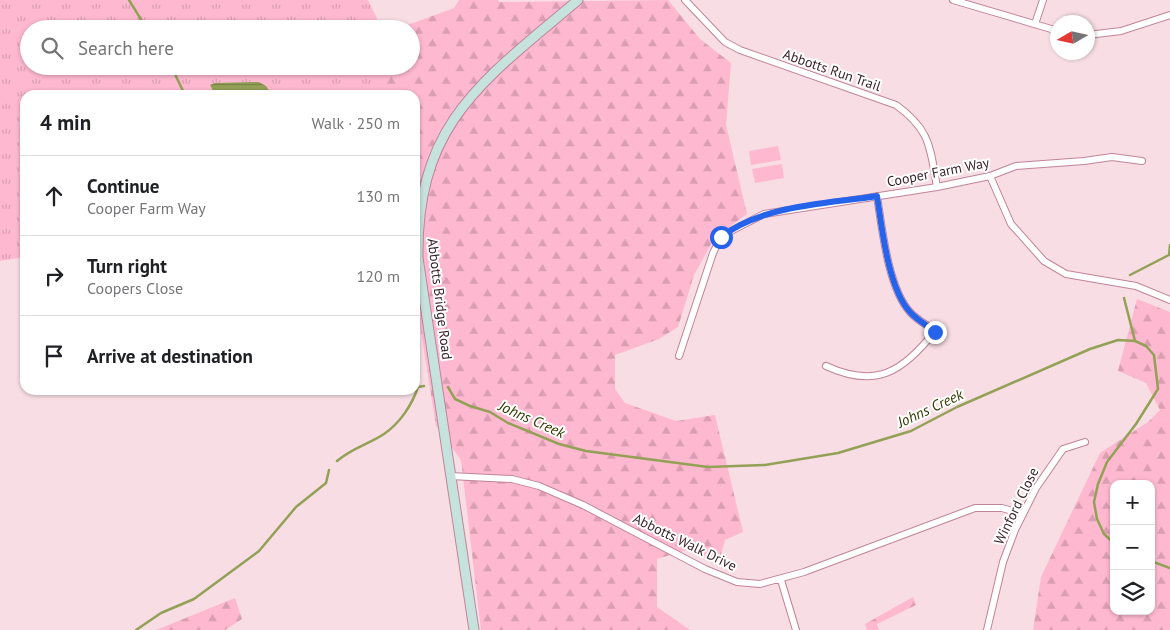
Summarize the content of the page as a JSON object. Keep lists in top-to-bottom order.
{
  "streets": {
    "main road": ["Abbotts Bridge Road"],
    "street": [
      "Abbotts Run Trail",
      "Cooper Farm Way",
      "Winford Close",
      "Abbotts Walk Drive"
    ]
  },
  "crossings": [
    ["Abbotts Run Trail", "Cooper Farm Way"],
    ["Abbotts Bridge Road", "Abbotts Walk Drive"],
    ["Winford Close", "Abbotts Walk Drive"]
  ],
  "water": ["Johns Creek"],
  "north": "left",
  "page": {
    "search": "Search here",
    "heading": ["4 min", "Walk · 250 m"],
    "list": [
      ["Continue", "Cooper Farm Way", "130 m"],
      ["Turn right", "Coopers Close", "120 m"],
      "Arrive at destination"
    ],
    "map_buttons": ["+", "−"]
  }
}
